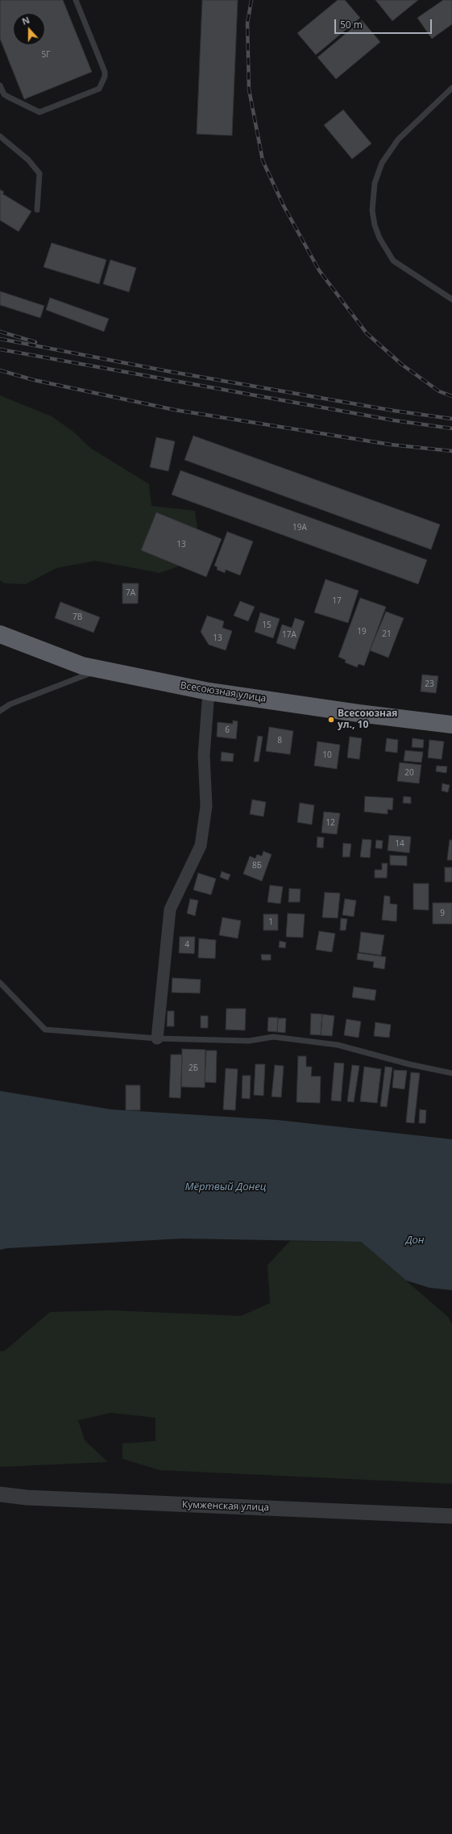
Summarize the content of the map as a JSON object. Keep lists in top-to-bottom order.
{
  "streets": {
    "highway": ["Всесоюзная улица"],
    "street": ["Кумженская улица"]
  },
  "water": ["Мёртвый Донец", "Дон"],
  "places": ["Всесоюзная ул., 10"],
  "house_numbers": [
    "5Г",
    "19А",
    "13",
    "7А",
    "17",
    "7В",
    "15",
    "19",
    "21",
    "17А",
    "13",
    "23",
    "6",
    "8",
    "10",
    "20",
    "12",
    "14",
    "8Б",
    "9",
    "1",
    "4",
    "2Б"
  ],
  "scale_bar": "50 m",
  "north": "top"
}
